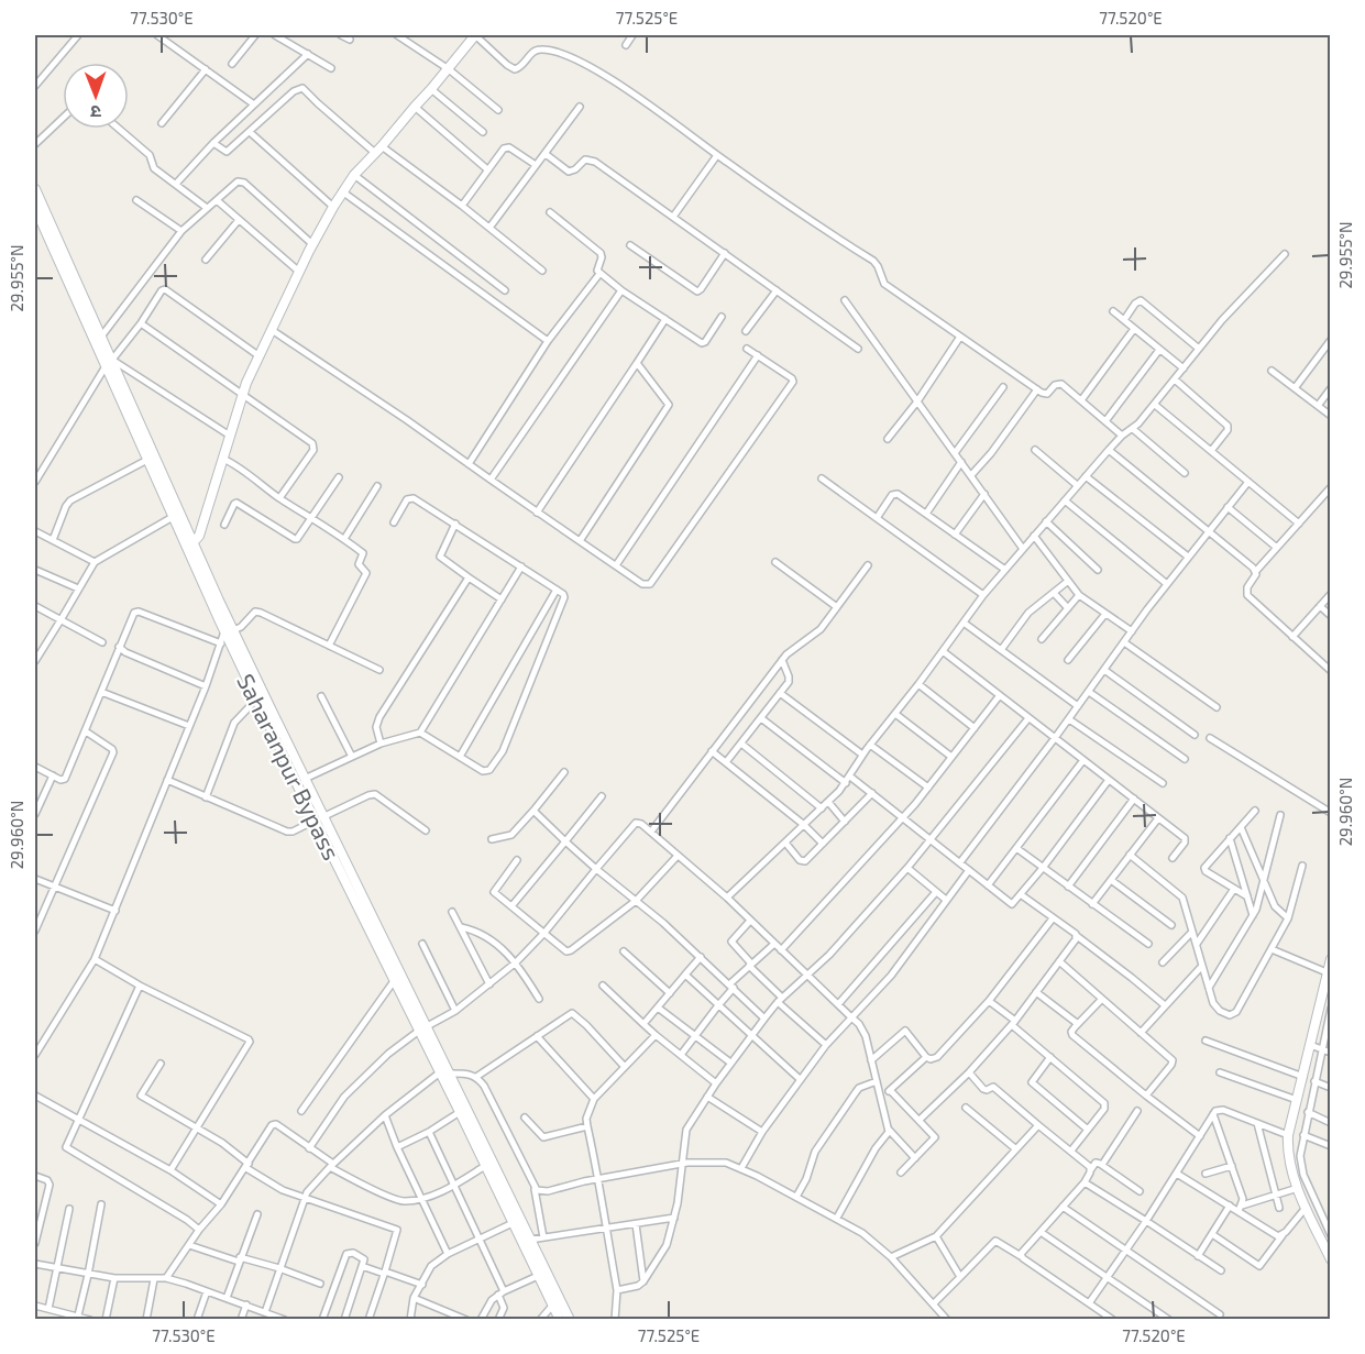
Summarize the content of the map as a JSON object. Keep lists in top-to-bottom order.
{
  "streets": {
    "main road": ["Saharanpur Bypass"]
  },
  "north": "bottom",
  "coordinates": [
    "77.530°E",
    "77.525°E",
    "77.520°E",
    "29.955°N",
    "29.960°N"
  ]
}
